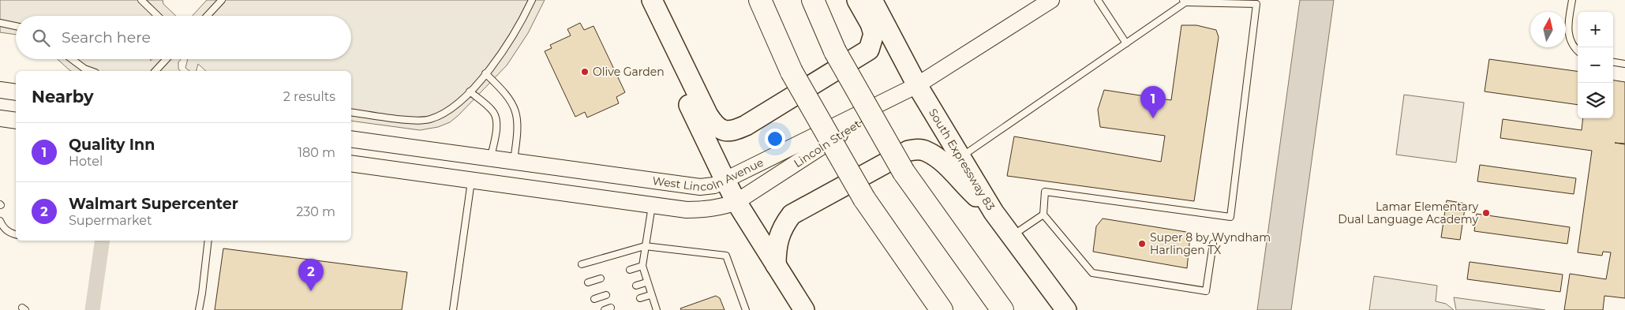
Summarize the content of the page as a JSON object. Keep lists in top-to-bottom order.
{
  "streets": {
    "main road": ["South Expressway 83"],
    "street": ["Lincoln Street", "West Lincoln Avenue"]
  },
  "crossings": [
    ["Lincoln Street", "South Expressway 83"],
    ["Lincoln Street", "West Lincoln Avenue"],
    ["South Expressway 83", "West Lincoln Avenue"]
  ],
  "places": ["Olive Garden", "Lamar Elementary Dual Language Academy", "Super 8 by Wyndham Harlingen TX"],
  "north": "top",
  "page": {
    "map_buttons": ["+", "−"],
    "search": "Search here",
    "heading": ["Nearby", "2 results"],
    "pins": ["1", "2"],
    "list": [
      {
        "mark": "1",
        "name": "Quality Inn",
        "note": "Hotel",
        "value": "180 m"
      },
      {
        "mark": "2",
        "name": "Walmart Supercenter",
        "note": "Supermarket",
        "value": "230 m"
      }
    ]
  }
}
